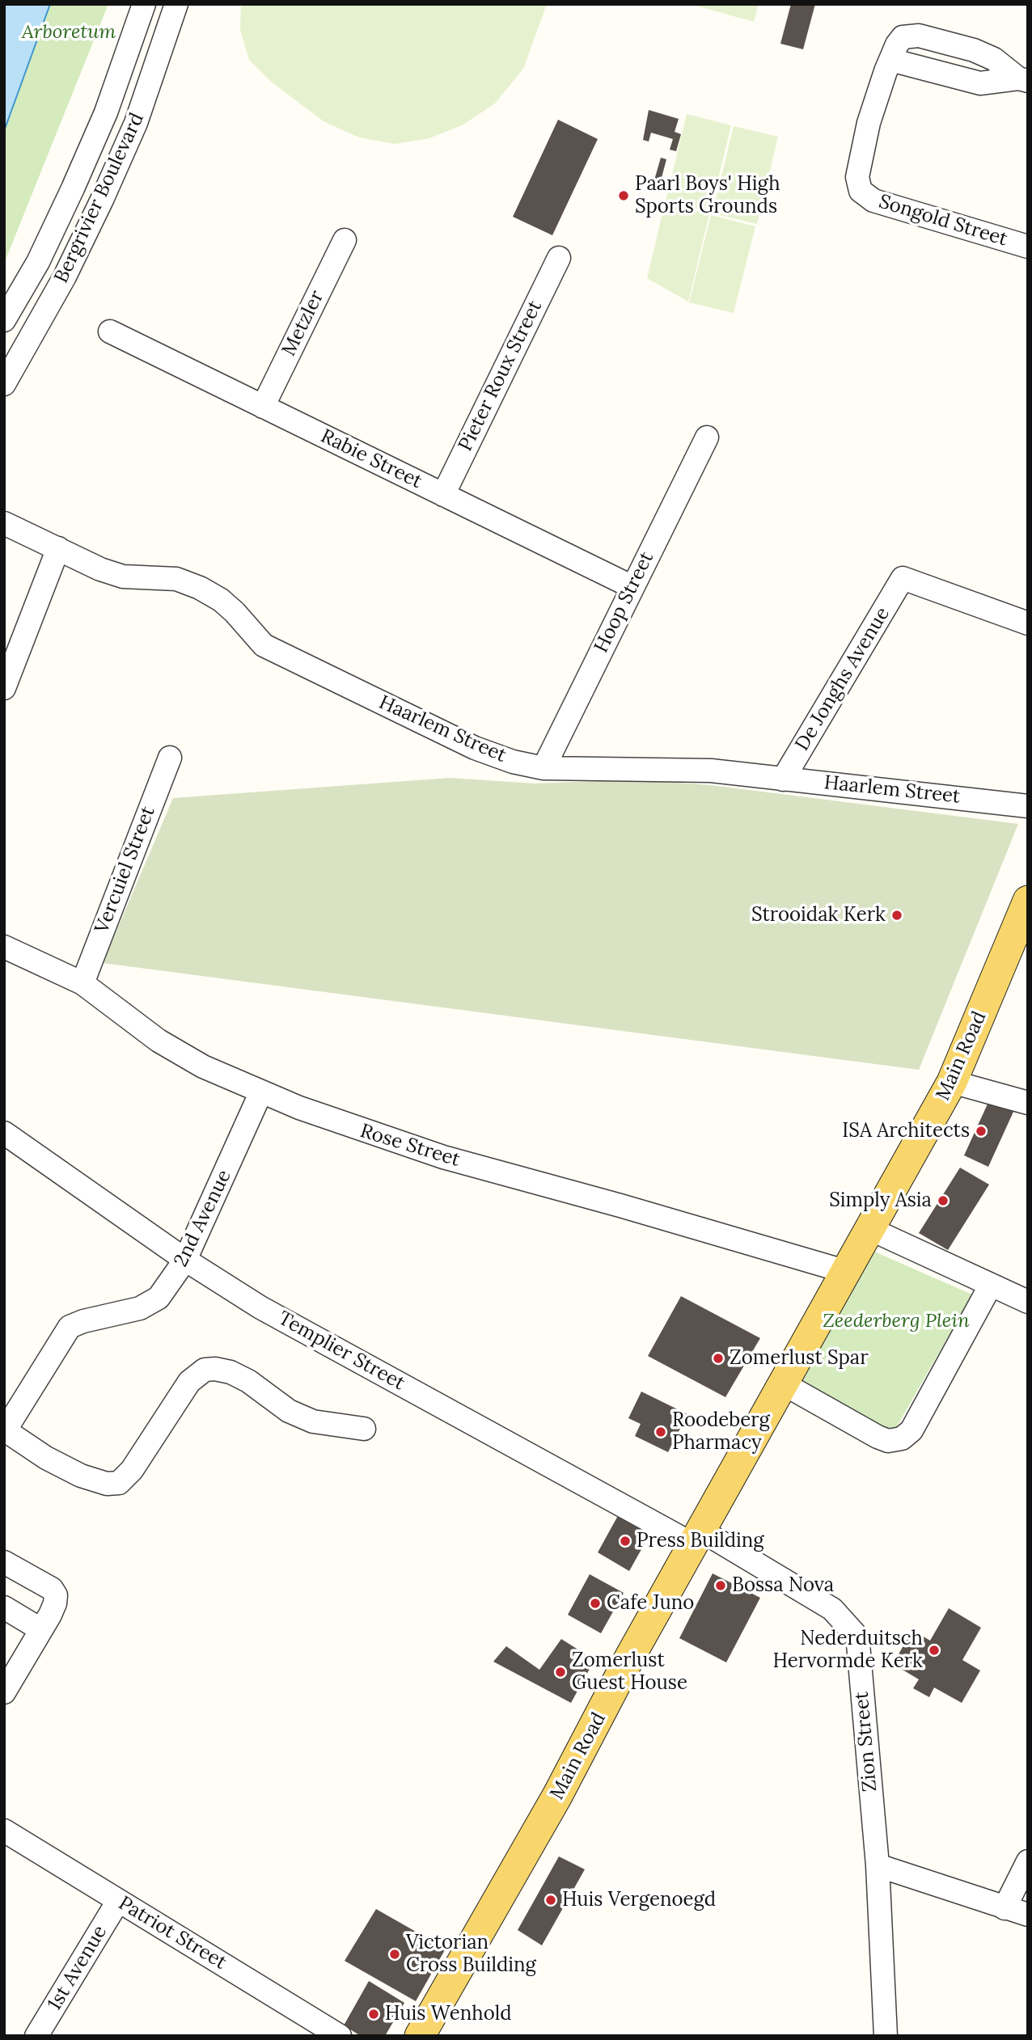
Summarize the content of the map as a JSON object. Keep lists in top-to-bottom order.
{
  "streets": {
    "main road": ["Main Road"],
    "street": [
      "Bergrivier Boulevard",
      "Songold Street",
      "Metzler",
      "Pieter Roux Street",
      "Rabie Street",
      "Hoop Street",
      "De Jonghs Avenue",
      "Haarlem Street",
      "Vercuiel Street",
      "Rose Street",
      "2nd Avenue",
      "Templier Street",
      "Zion Street",
      "Patriot Street",
      "1st Avenue"
    ]
  },
  "crossings": [
    ["Metzler", "Rabie Street"],
    ["Pieter Roux Street", "Rabie Street"],
    ["Rabie Street", "Hoop Street"],
    ["Hoop Street", "Haarlem Street"],
    ["De Jonghs Avenue", "Haarlem Street"],
    ["Vercuiel Street", "Rose Street"],
    ["Main Road", "Rose Street"],
    ["Main Road", "Templier Street"],
    ["Main Road", "Zion Street"],
    ["Rose Street", "2nd Avenue"],
    ["2nd Avenue", "Templier Street"],
    ["Templier Street", "Zion Street"],
    ["Patriot Street", "1st Avenue"]
  ],
  "parks": ["Arboretum", "Zeederberg Plein"],
  "places": [
    "Paarl Boys' High Sports Grounds",
    "Strooidak Kerk",
    "ISA Architects",
    "Simply Asia",
    "Zomerlust Spar",
    "Roodeberg Pharmacy",
    "Press Building",
    "Bossa Nova",
    "Cafe Juno",
    "Nederduitsch Hervormde Kerk",
    "Zomerlust Guest House",
    "Huis Vergenoegd",
    "Victorian Cross Building",
    "Huis Wenhold"
  ]
}
